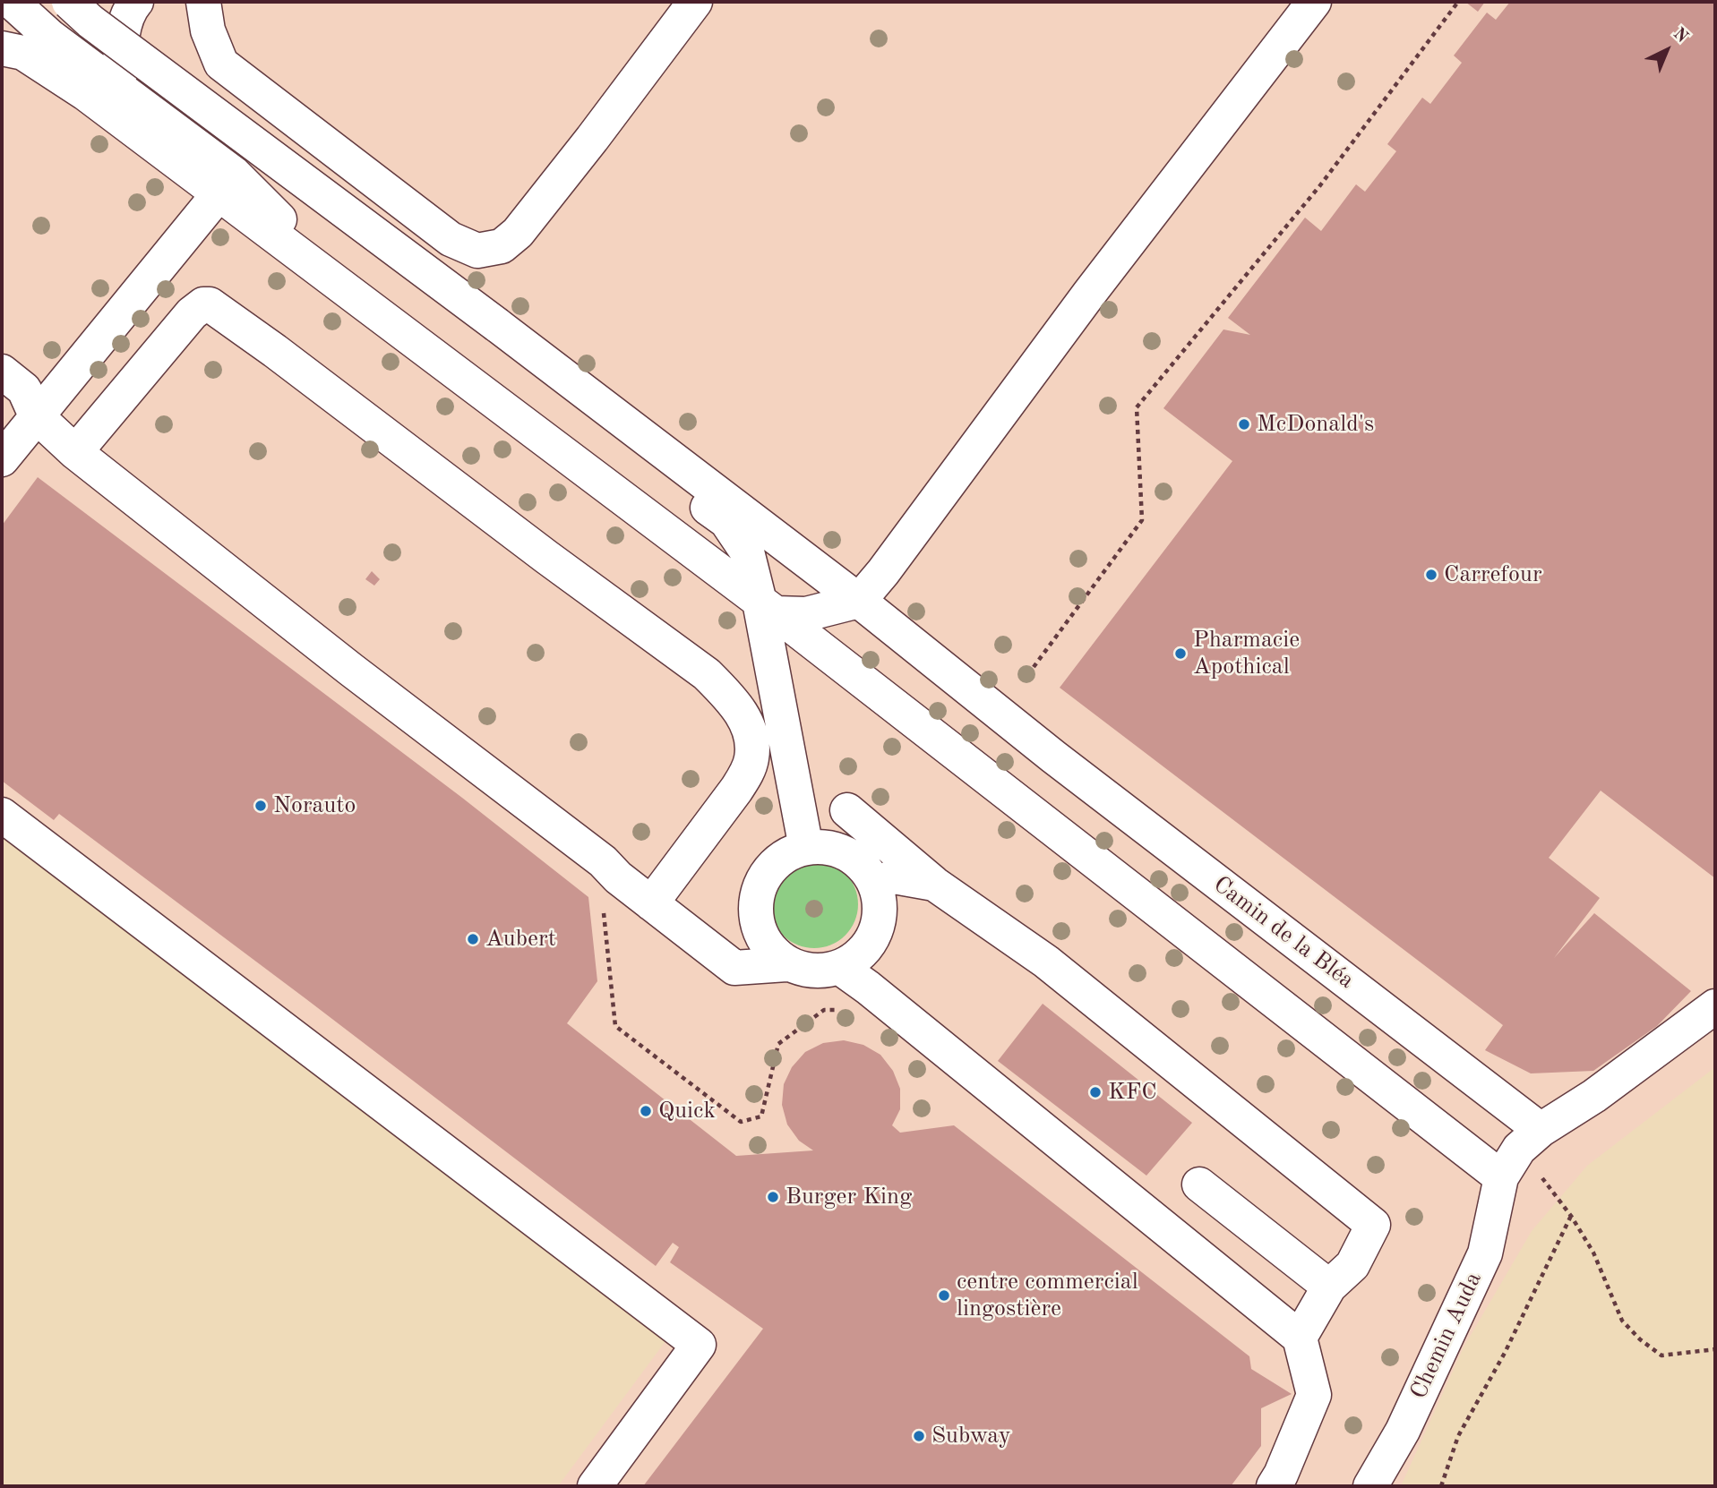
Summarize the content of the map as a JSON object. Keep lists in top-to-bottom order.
{
  "streets": {
    "street": ["Camin de la Bléa", "Chemin Auda"]
  },
  "places": [
    "McDonald's",
    "Carrefour",
    "Pharmacie Apothical",
    "Norauto",
    "Aubert",
    "KFC",
    "Quick",
    "Burger King",
    "centre commercial lingostière",
    "Subway"
  ],
  "north": "top right"
}
